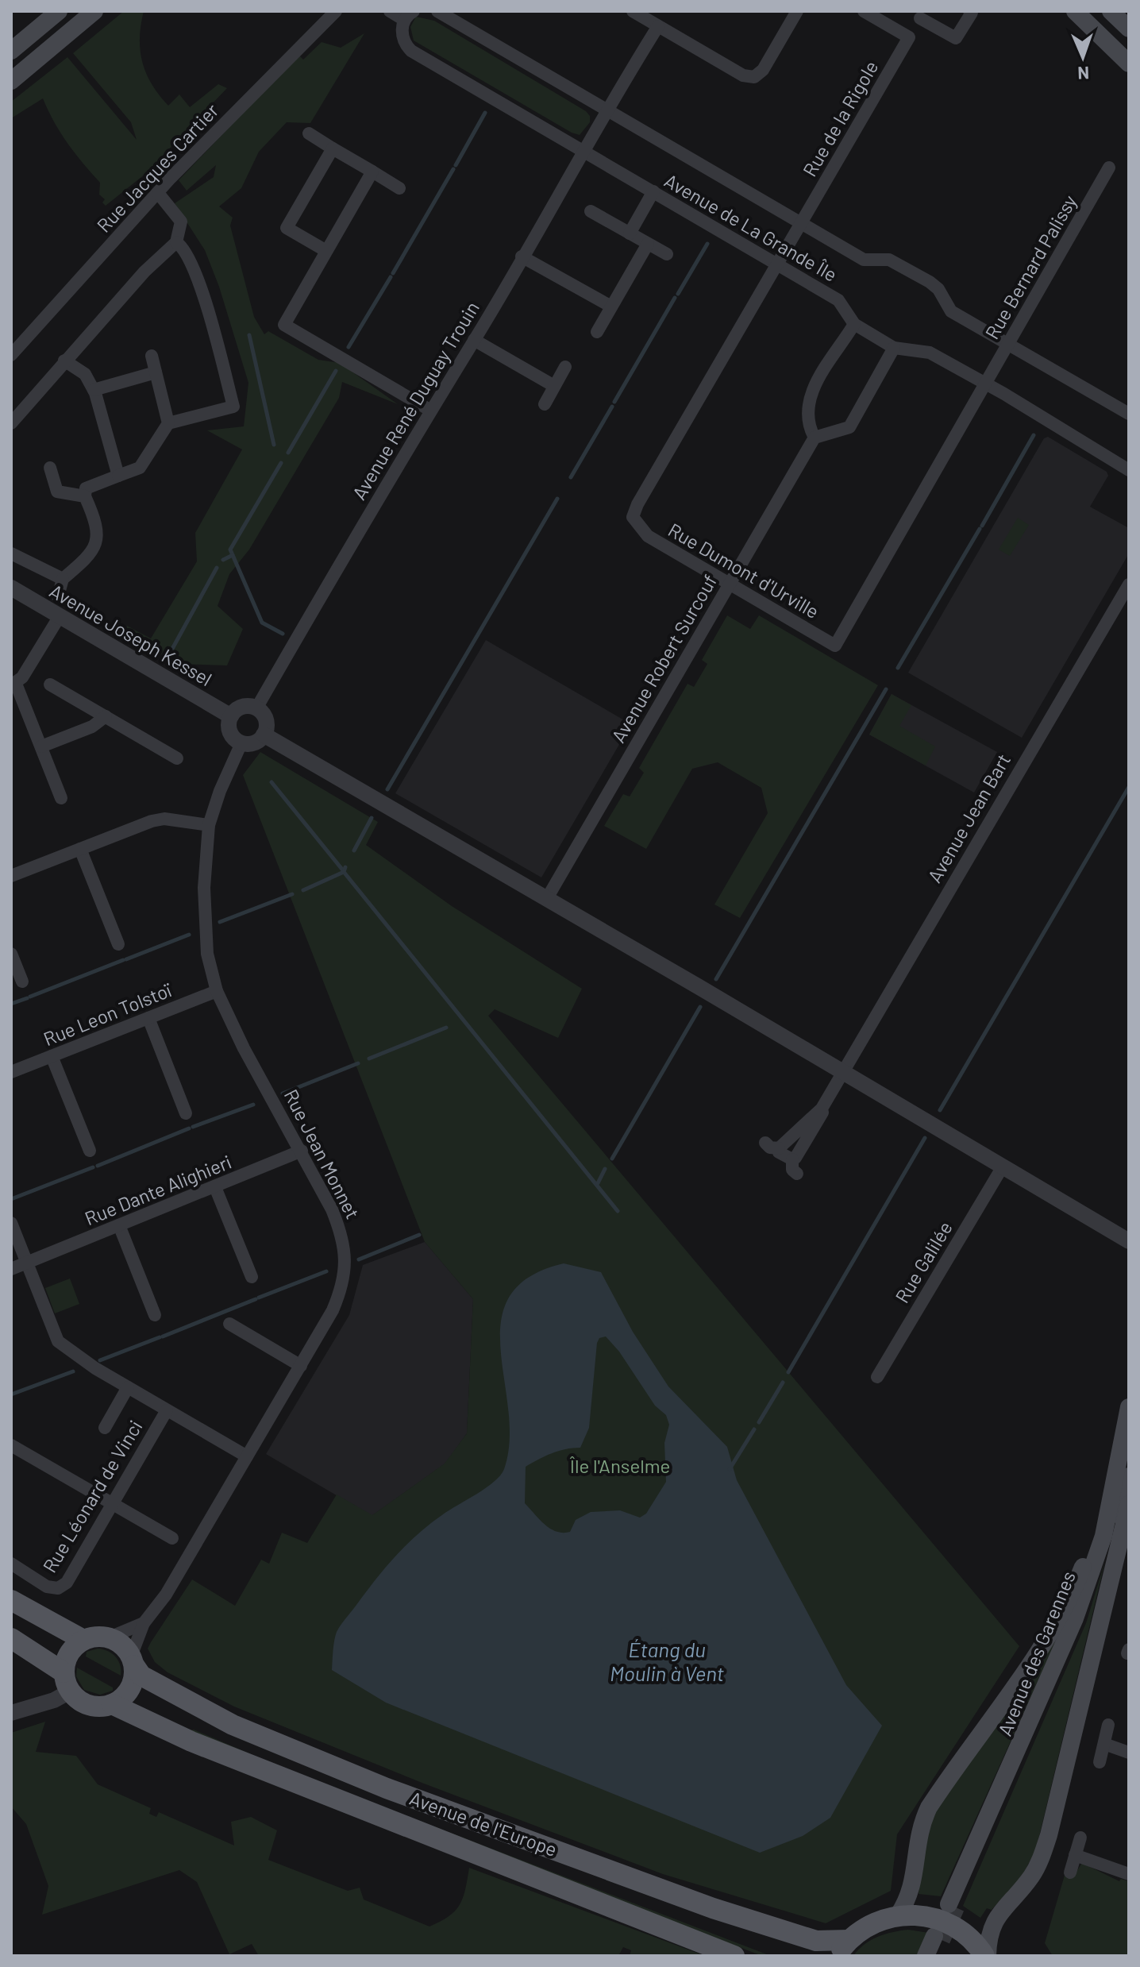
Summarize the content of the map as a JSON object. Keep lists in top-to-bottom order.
{
  "streets": {
    "main road": ["Avenue des Garennes", "Avenue de l'Europe"],
    "street": [
      "Rue de la Rigole",
      "Rue Jacques Cartier",
      "Avenue de La Grande Île",
      "Rue Bernard Palissy",
      "Avenue René Duguay Trouin",
      "Rue Dumont d'Urville",
      "Avenue Joseph Kessel",
      "Avenue Robert Surcouf",
      "Avenue Jean Bart",
      "Rue Leon Tolstoï",
      "Rue Jean Monnet",
      "Rue Dante Alighieri",
      "Rue Galilée",
      "Rue Léonard de Vinci"
    ]
  },
  "crossings": [
    ["Rue de la Rigole", "Avenue de La Grande Île"],
    ["Rue de la Rigole", "Rue Dumont d'Urville"],
    ["Avenue de La Grande Île", "Rue Bernard Palissy"],
    ["Avenue de La Grande Île", "Avenue René Duguay Trouin"],
    ["Avenue de La Grande Île", "Rue Dumont d'Urville"],
    ["Rue Bernard Palissy", "Rue Dumont d'Urville"],
    ["Avenue René Duguay Trouin", "Avenue Joseph Kessel"],
    ["Avenue René Duguay Trouin", "Rue Jean Monnet"],
    ["Rue Dumont d'Urville", "Avenue Robert Surcouf"],
    ["Avenue Joseph Kessel", "Rue Jean Monnet"],
    ["Rue Leon Tolstoï", "Rue Jean Monnet"],
    ["Rue Jean Monnet", "Rue Dante Alighieri"],
    ["Rue Jean Monnet", "Avenue de l'Europe"]
  ],
  "water": ["Étang du Moulin à Vent"],
  "parks": ["Île l'Anselme"],
  "north": "bottom"
}
